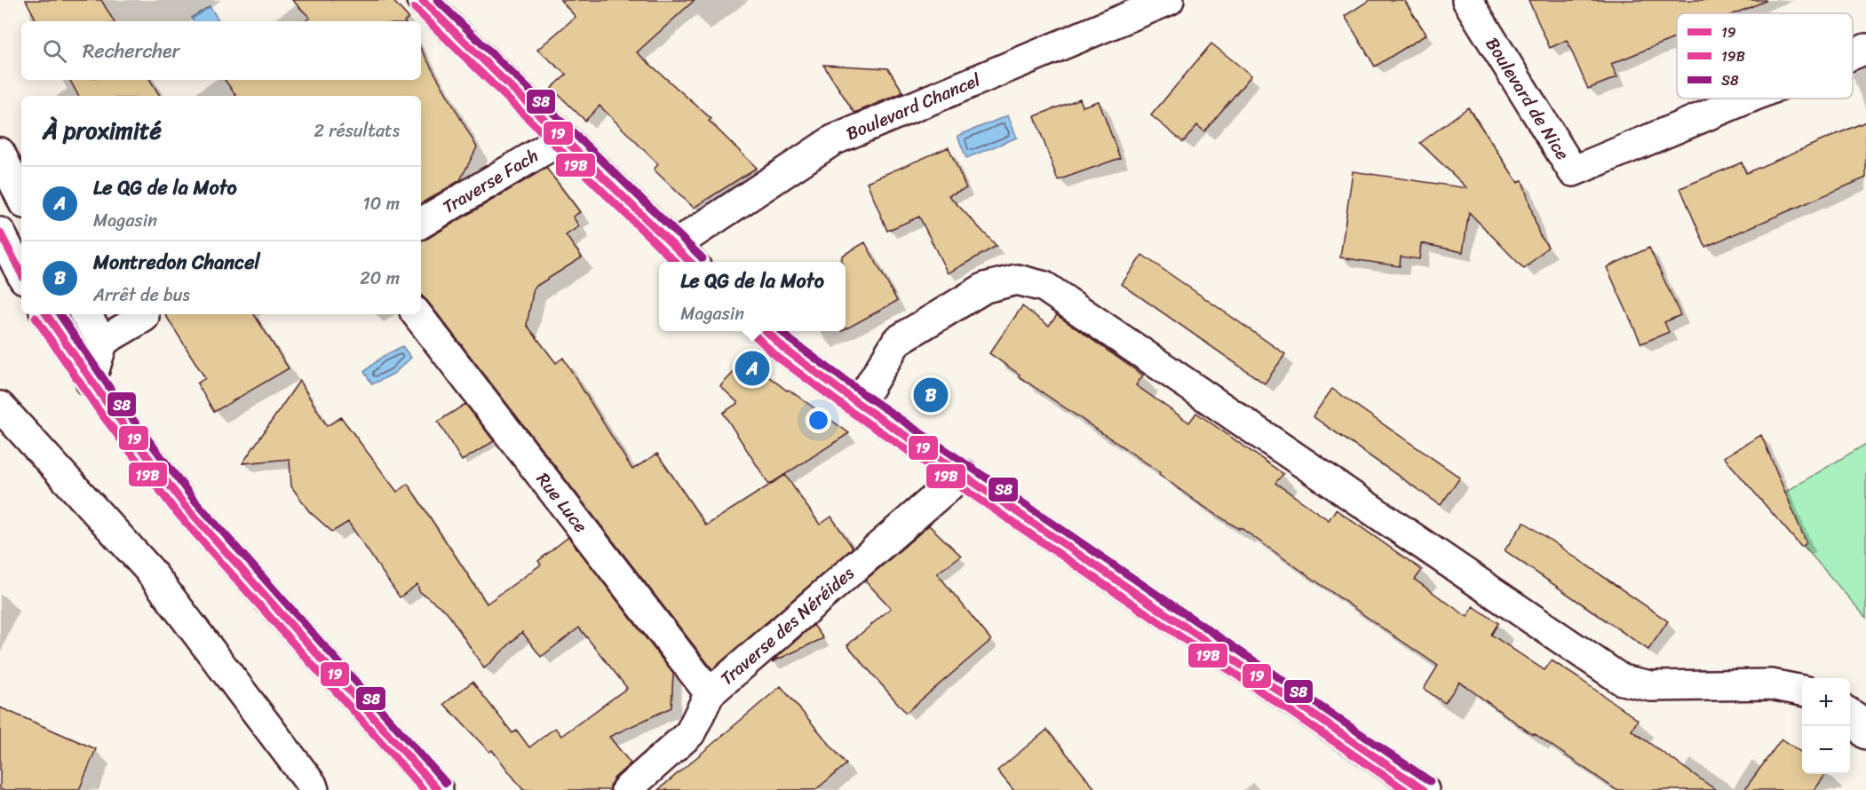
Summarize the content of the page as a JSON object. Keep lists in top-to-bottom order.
{
  "streets": {
    "street": [
      "Boulevard de Nice",
      "Boulevard Chancel",
      "Traverse Fach",
      "Rue Luce",
      "Traverse des Néréides"
    ]
  },
  "crossings": [
    ["Rue Luce", "Traverse des Néréides"]
  ],
  "lines": ["transit line 19", "transit line S8", "transit line 19B"],
  "legend": ["19", "19B", "S8"],
  "page": {
    "search": "Rechercher",
    "heading": ["À proximité", "2 résultats"],
    "list": [
      {
        "mark": "A",
        "name": "Le QG de la Moto",
        "note": "Magasin",
        "value": "10 m"
      },
      {
        "mark": "B",
        "name": "Montredon Chancel",
        "note": "Arrêt de bus",
        "value": "20 m"
      }
    ],
    "popup": ["Le QG de la Moto", "Magasin"],
    "pins": ["A", "B"],
    "map_buttons": ["+", "−"]
  }
}
